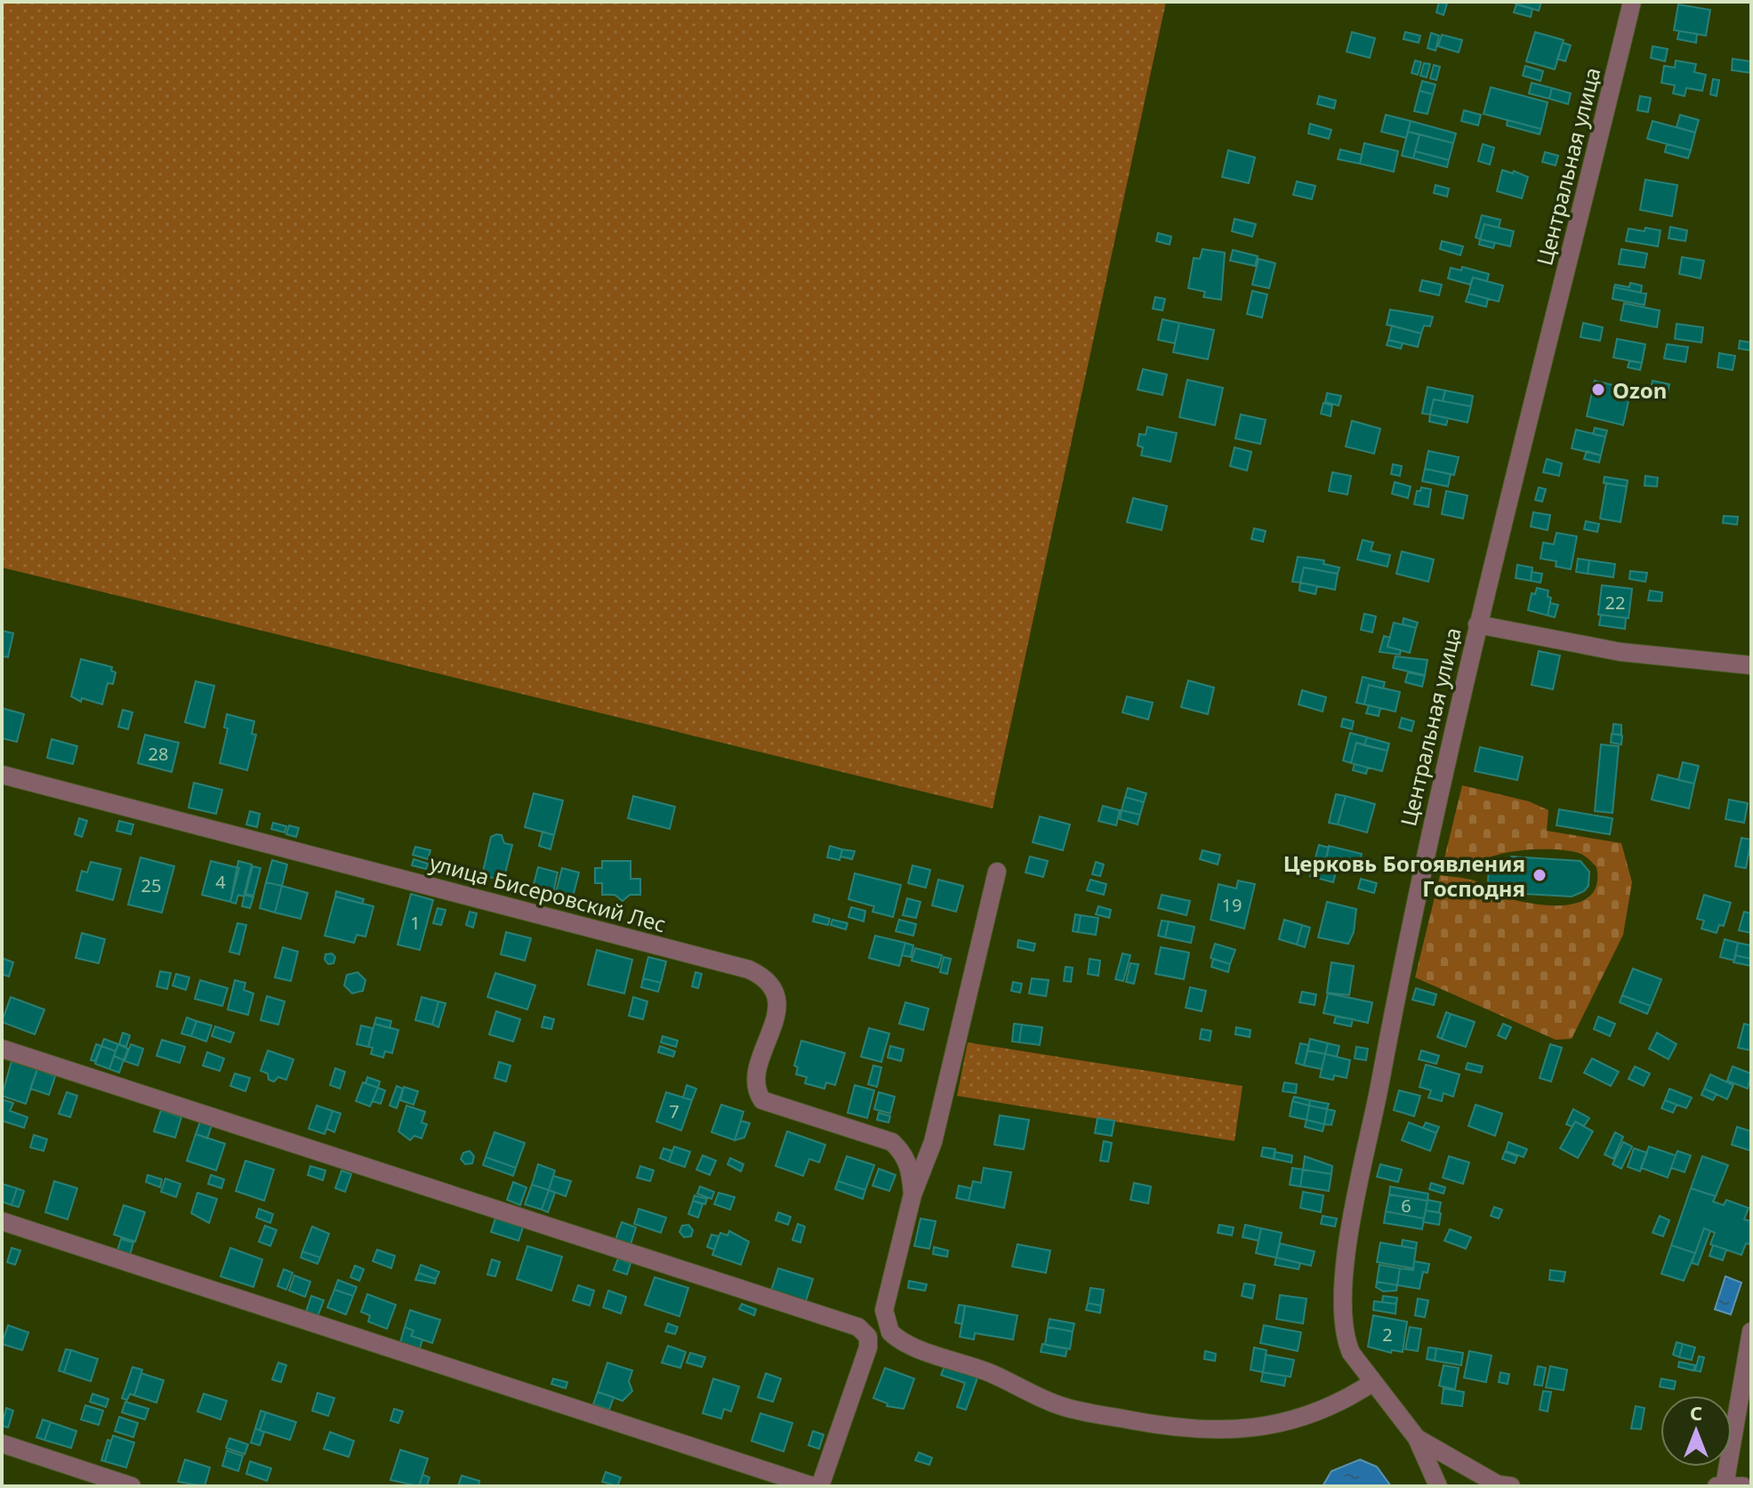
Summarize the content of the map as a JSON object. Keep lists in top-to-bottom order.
{
  "streets": {
    "street": ["Центральная улица", "улица Бисеровский Лес"]
  },
  "places": ["Ozon", "Церковь Богоявления Господня"],
  "house_numbers": [
    "22",
    "28",
    "4",
    "25",
    "19",
    "1",
    "7",
    "6",
    "2"
  ],
  "north": "top"
}
